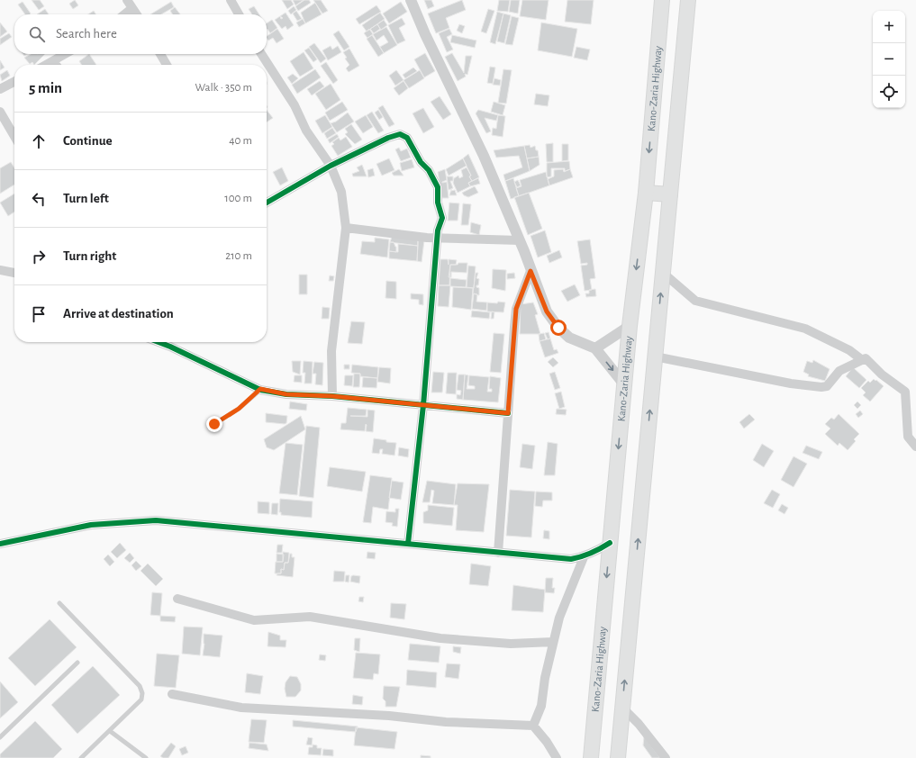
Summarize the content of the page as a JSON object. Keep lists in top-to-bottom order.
{
  "streets": {
    "highway": ["Kano-Zaria Highway"]
  },
  "page": {
    "map_buttons": ["+", "−"],
    "search": "Search here",
    "heading": ["5 min", "Walk · 350 m"],
    "list": [
      ["Continue", "40 m"],
      ["Turn left", "100 m"],
      ["Turn right", "210 m"],
      "Arrive at destination"
    ]
  }
}
